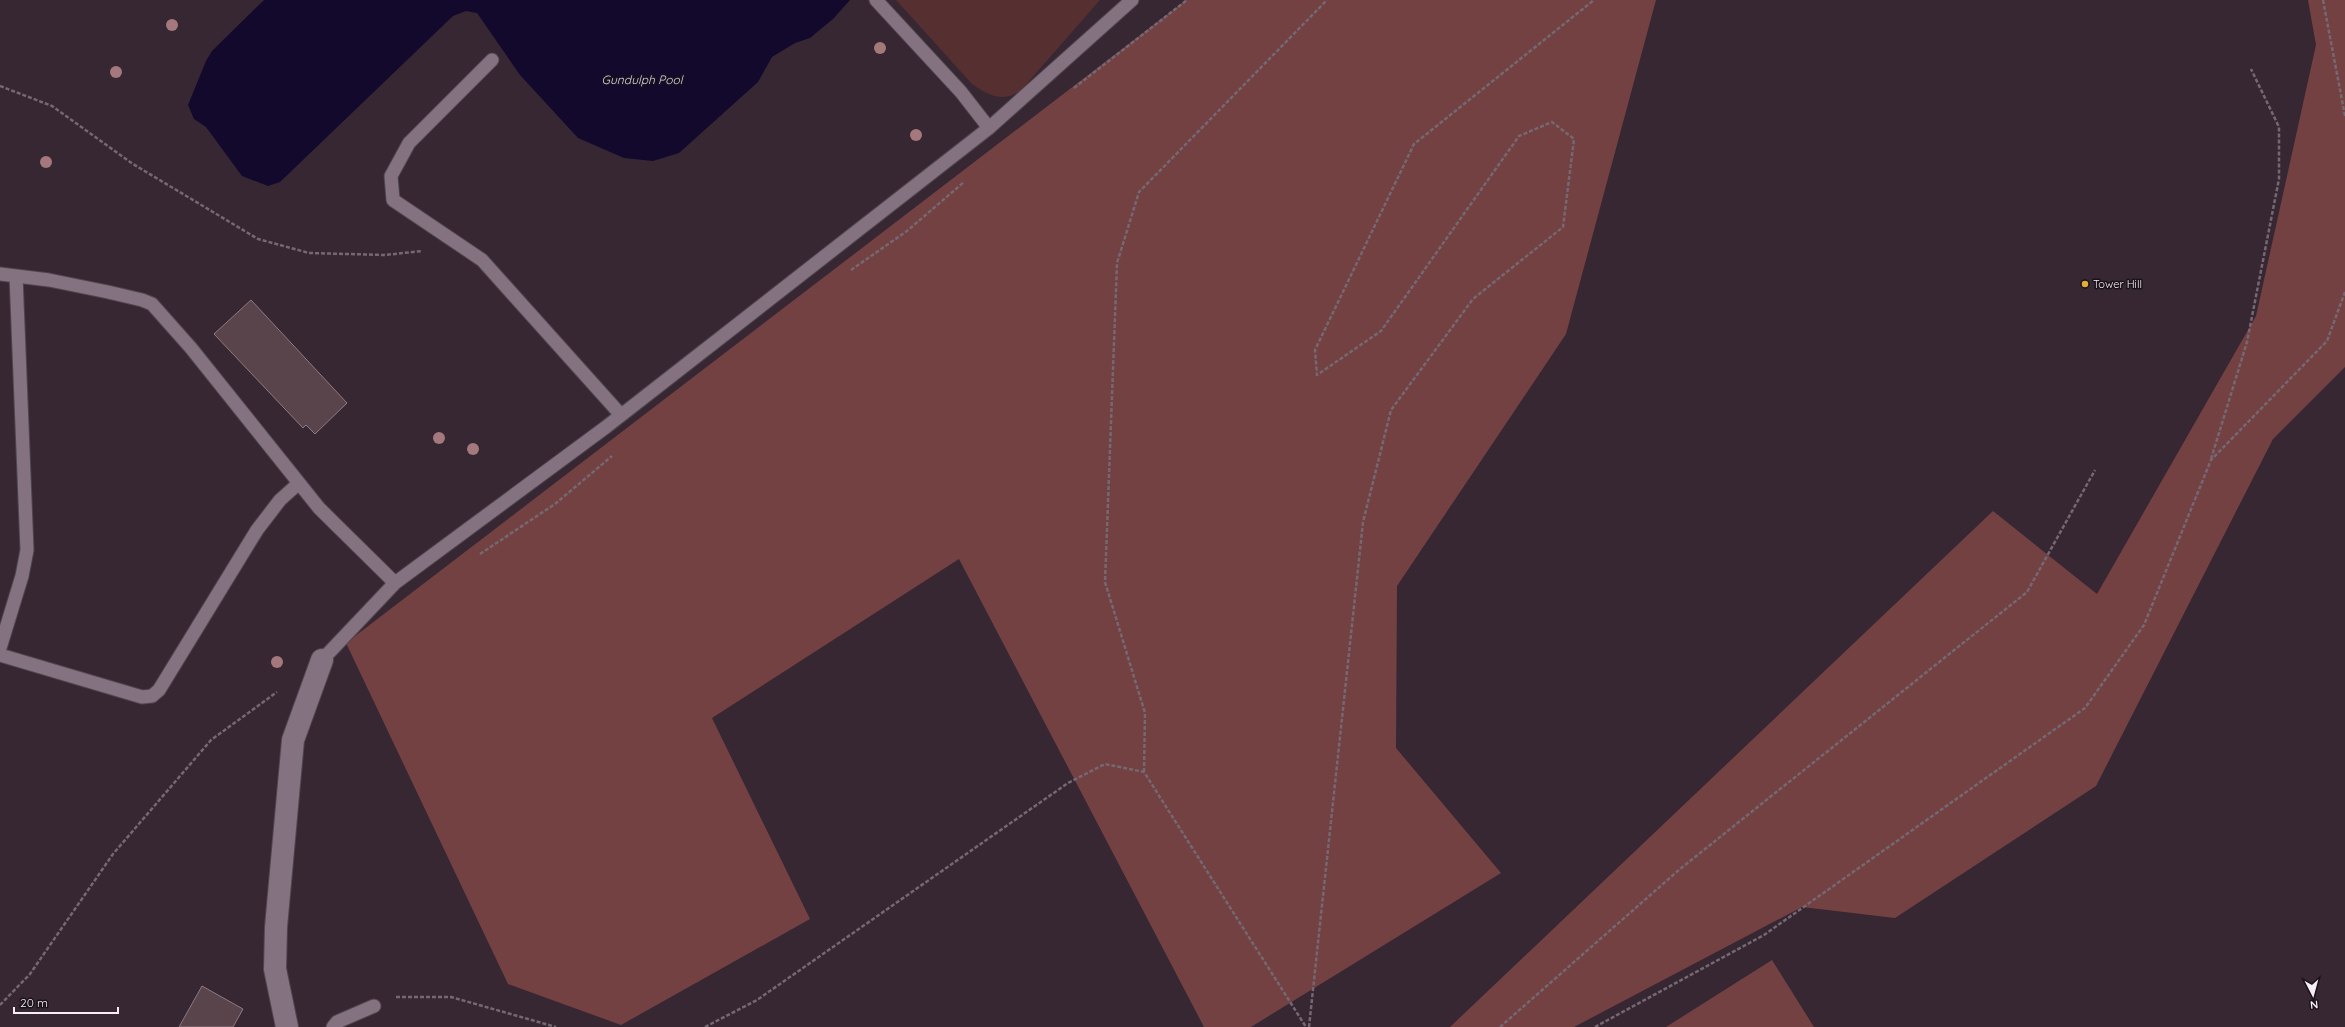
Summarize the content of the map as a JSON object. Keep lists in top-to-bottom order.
{
  "water": ["Gundulph Pool"],
  "places": ["Tower Hill"],
  "scale_bar": "20 m",
  "north": "bottom"
}
